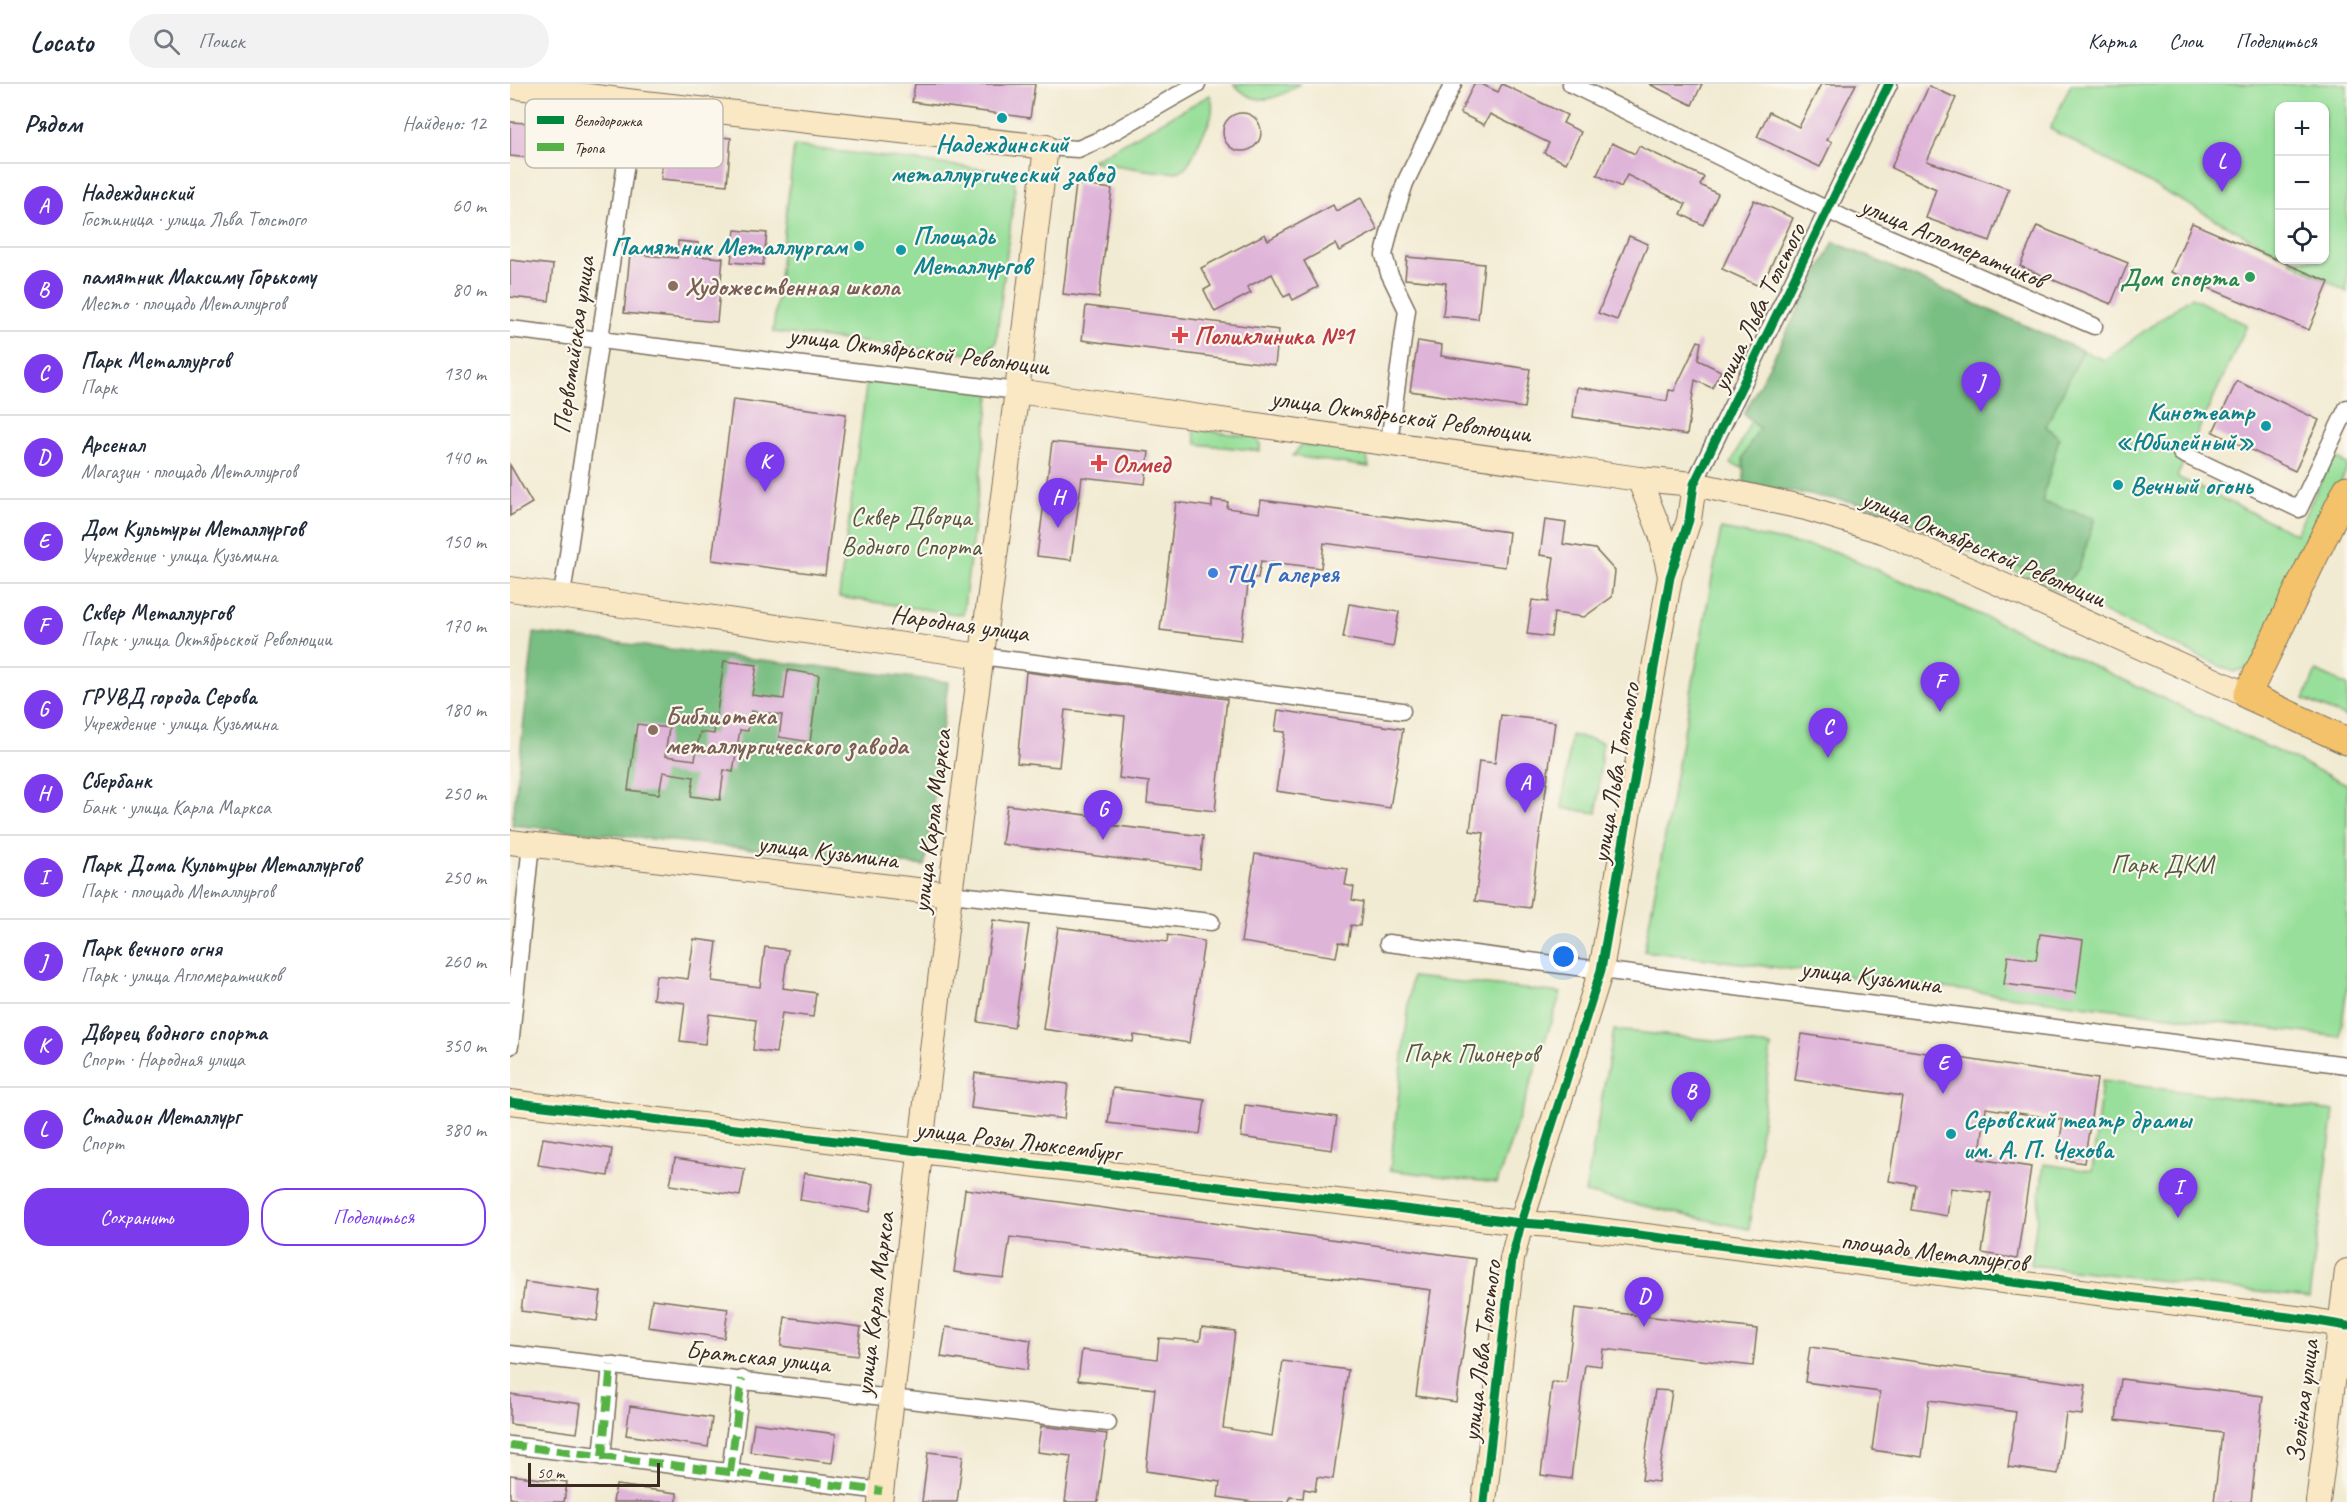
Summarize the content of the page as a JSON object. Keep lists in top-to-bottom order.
{
  "streets": {
    "street": [
      "улица Агломератчиков",
      "улица Льва Толстого",
      "Первомайская улица",
      "улица Октябрьской Революции",
      "Народная улица",
      "улица Карла Маркса",
      "улица Кузьмина",
      "улица Розы Люксембург",
      "площадь Металлургов",
      "Братская улица",
      "Зелёная улица"
    ]
  },
  "crossings": [
    ["улица Агломератчиков", "улица Льва Толстого"],
    ["улица Льва Толстого", "улица Октябрьской Революции"],
    ["улица Льва Толстого", "улица Кузьмина"],
    ["улица Льва Толстого", "улица Розы Люксембург"],
    ["улица Льва Толстого", "площадь Металлургов"],
    ["Первомайская улица", "улица Октябрьской Революции"],
    ["Первомайская улица", "Народная улица"],
    ["улица Октябрьской Революции", "улица Карла Маркса"],
    ["Народная улица", "улица Карла Маркса"],
    ["улица Карла Маркса", "улица Кузьмина"],
    ["улица Карла Маркса", "улица Розы Люксембург"],
    ["улица Карла Маркса", "Братская улица"],
    ["улица Розы Люксембург", "площадь Металлургов"],
    ["площадь Металлургов", "Зелёная улица"]
  ],
  "parks": ["Сквер Дворца Водного Спорта", "Парк ДКМ", "Парк Пионеров"],
  "places": {
    "other": [
      "Надеждинский металлургический завод",
      "Памятник Металлургам",
      "Площадь Металлургов",
      "Дом спорта",
      "Художественная школа",
      "Кинотеатр «Юбилейный»",
      "Вечный огонь",
      "ТЦ Галерея",
      "Библиотека металлургического завода",
      "Серовский театр драмы им. А. П. Чехова"
    ],
    "health": ["Поликлиника №1", "Олмед"]
  },
  "legend": ["Велодорожка", "Тропа"],
  "scale_bar": "50 m",
  "page": {
    "header": "Locato",
    "search": "Поиск",
    "nav": ["Карта", "Слои", "Поделиться"],
    "heading": ["Рядом", "Найдено: 12"],
    "map_buttons": ["+", "−"],
    "pins": [
      "L",
      "J",
      "K",
      "H",
      "F",
      "C",
      "A",
      "G",
      "E",
      "B",
      "I",
      "D"
    ],
    "list": [
      {
        "mark": "A",
        "name": "Надеждинский",
        "note": "Гостиница · улица Льва Толстого",
        "value": "60 m"
      },
      {
        "mark": "B",
        "name": "памятник Максиму Горькому",
        "note": "Место · площадь Металлургов",
        "value": "80 m"
      },
      {
        "mark": "C",
        "name": "Парк Металлургов",
        "note": "Парк",
        "value": "130 m"
      },
      {
        "mark": "D",
        "name": "Арсенал",
        "note": "Магазин · площадь Металлургов",
        "value": "140 m"
      },
      {
        "mark": "E",
        "name": "Дом Культуры Металлургов",
        "note": "Учреждение · улица Кузьмина",
        "value": "150 m"
      },
      {
        "mark": "F",
        "name": "Сквер Металлургов",
        "note": "Парк · улица Октябрьской Революции",
        "value": "170 m"
      },
      {
        "mark": "G",
        "name": "ГРУВД города Серова",
        "note": "Учреждение · улица Кузьмина",
        "value": "180 m"
      },
      {
        "mark": "H",
        "name": "Сбербанк",
        "note": "Банк · улица Карла Маркса",
        "value": "250 m"
      },
      {
        "mark": "I",
        "name": "Парк Дома Культуры Металлургов",
        "note": "Парк · площадь Металлургов",
        "value": "250 m"
      },
      {
        "mark": "J",
        "name": "Парк вечного огня",
        "note": "Парк · улица Агломератчиков",
        "value": "260 m"
      },
      {
        "mark": "K",
        "name": "Дворец водного спорта",
        "note": "Спорт · Народная улица",
        "value": "350 m"
      },
      {
        "mark": "L",
        "name": "Стадион Металлург",
        "note": "Спорт",
        "value": "380 m"
      }
    ],
    "buttons": ["Сохранить", "Поделиться"],
    "scale": "50 m"
  }
}
